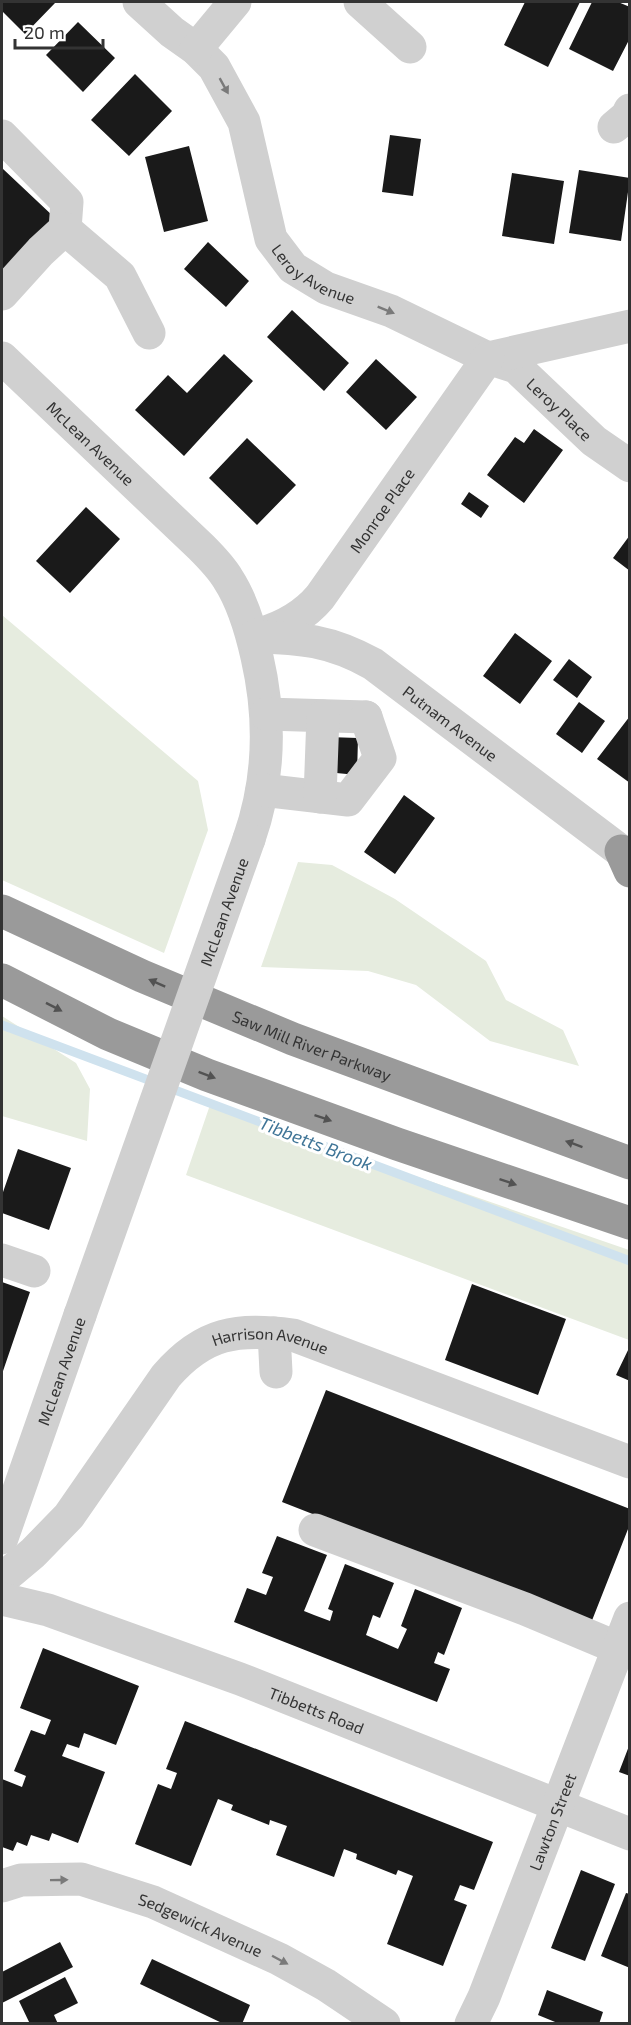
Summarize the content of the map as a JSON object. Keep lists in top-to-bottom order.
{
  "streets": {
    "highway": ["Saw Mill River Parkway"],
    "street": [
      "Leroy Avenue",
      "Leroy Place",
      "McLean Avenue",
      "Monroe Place",
      "Putnam Avenue",
      "Harrison Avenue",
      "Tibbetts Road",
      "Lawton Street",
      "Sedgewick Avenue"
    ]
  },
  "crossings": [
    ["Leroy Avenue", "Leroy Place"],
    ["Leroy Avenue", "Monroe Place"],
    ["Leroy Place", "Monroe Place"],
    ["McLean Avenue", "Monroe Place"],
    ["McLean Avenue", "Putnam Avenue"],
    ["Monroe Place", "Putnam Avenue"],
    ["Tibbetts Road", "Lawton Street"]
  ],
  "one_way": ["Sedgewick Avenue"],
  "water": ["Tibbetts Brook"],
  "scale_bar": "20 m"
}
